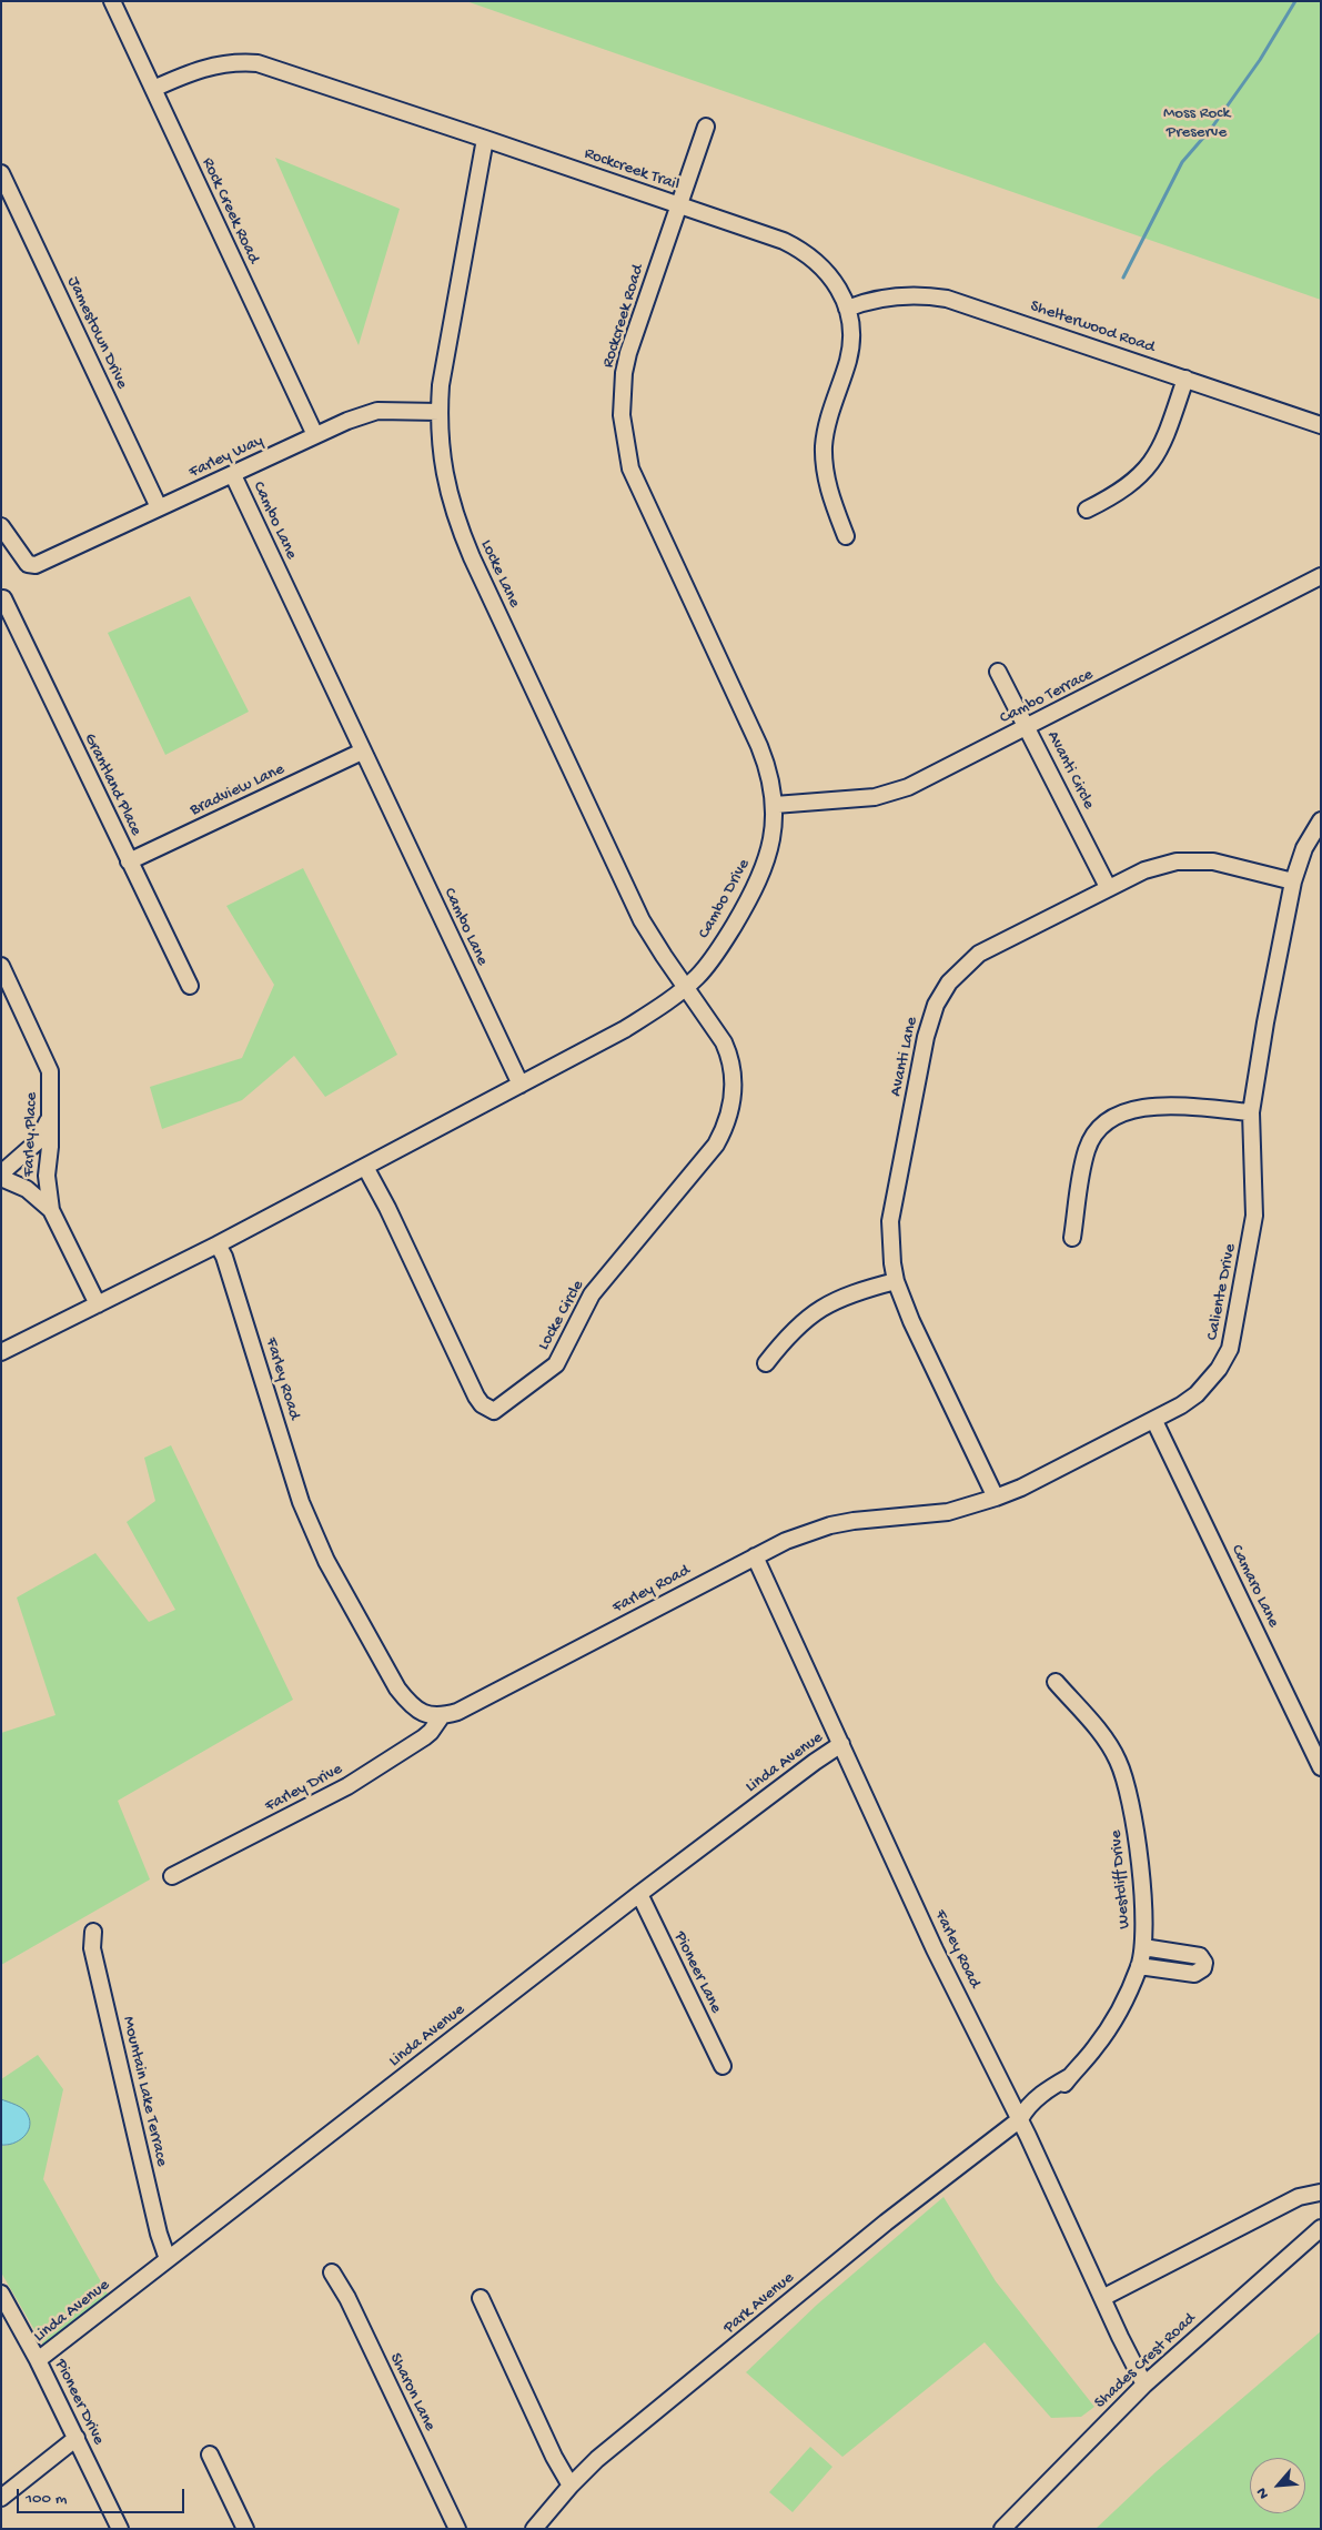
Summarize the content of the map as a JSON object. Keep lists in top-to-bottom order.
{
  "streets": {
    "street": [
      "Rockcreek Trail",
      "Rock Creek Road",
      "Rockcreek Road",
      "Shelterwood Road",
      "Jamestown Drive",
      "Farley Way",
      "Cambo Lane",
      "Locke Lane",
      "Cambo Terrace",
      "Avanti Circle",
      "Grantland Place",
      "Bradview Lane",
      "Cambo Drive",
      "Avanti Lane",
      "Farley Place",
      "Caliente Drive",
      "Locke Circle",
      "Farley Road",
      "Camaro Lane",
      "Linda Avenue",
      "Farley Drive",
      "Westcliff Drive",
      "Pioneer Lane",
      "Mountain Lake Terrace",
      "Park Avenue",
      "Shades Crest Road",
      "Sharon Lane",
      "Pioneer Drive"
    ]
  },
  "crossings": [
    ["Rockcreek Trail", "Rock Creek Road"],
    ["Rockcreek Trail", "Rockcreek Road"],
    ["Rockcreek Trail", "Shelterwood Road"],
    ["Rockcreek Trail", "Locke Lane"],
    ["Rock Creek Road", "Farley Way"],
    ["Rockcreek Road", "Cambo Drive"],
    ["Jamestown Drive", "Farley Way"],
    ["Farley Way", "Cambo Lane"],
    ["Farley Way", "Locke Lane"],
    ["Cambo Lane", "Bradview Lane"],
    ["Cambo Lane", "Cambo Drive"],
    ["Locke Lane", "Cambo Drive"],
    ["Locke Lane", "Locke Circle"],
    ["Cambo Terrace", "Avanti Circle"],
    ["Cambo Terrace", "Cambo Drive"],
    ["Avanti Circle", "Avanti Lane"],
    ["Grantland Place", "Bradview Lane"],
    ["Cambo Drive", "Locke Circle"],
    ["Avanti Lane", "Caliente Drive"],
    ["Caliente Drive", "Farley Road"],
    ["Caliente Drive", "Camaro Lane"],
    ["Farley Road", "Linda Avenue"],
    ["Farley Road", "Farley Drive"],
    ["Farley Road", "Westcliff Drive"],
    ["Farley Road", "Park Avenue"],
    ["Farley Road", "Shades Crest Road"],
    ["Linda Avenue", "Pioneer Lane"],
    ["Linda Avenue", "Mountain Lake Terrace"],
    ["Linda Avenue", "Pioneer Drive"],
    ["Westcliff Drive", "Park Avenue"]
  ],
  "parks": ["Moss Rock Preserve"],
  "scale_bar": "100 m",
  "north": "bottom left"
}
